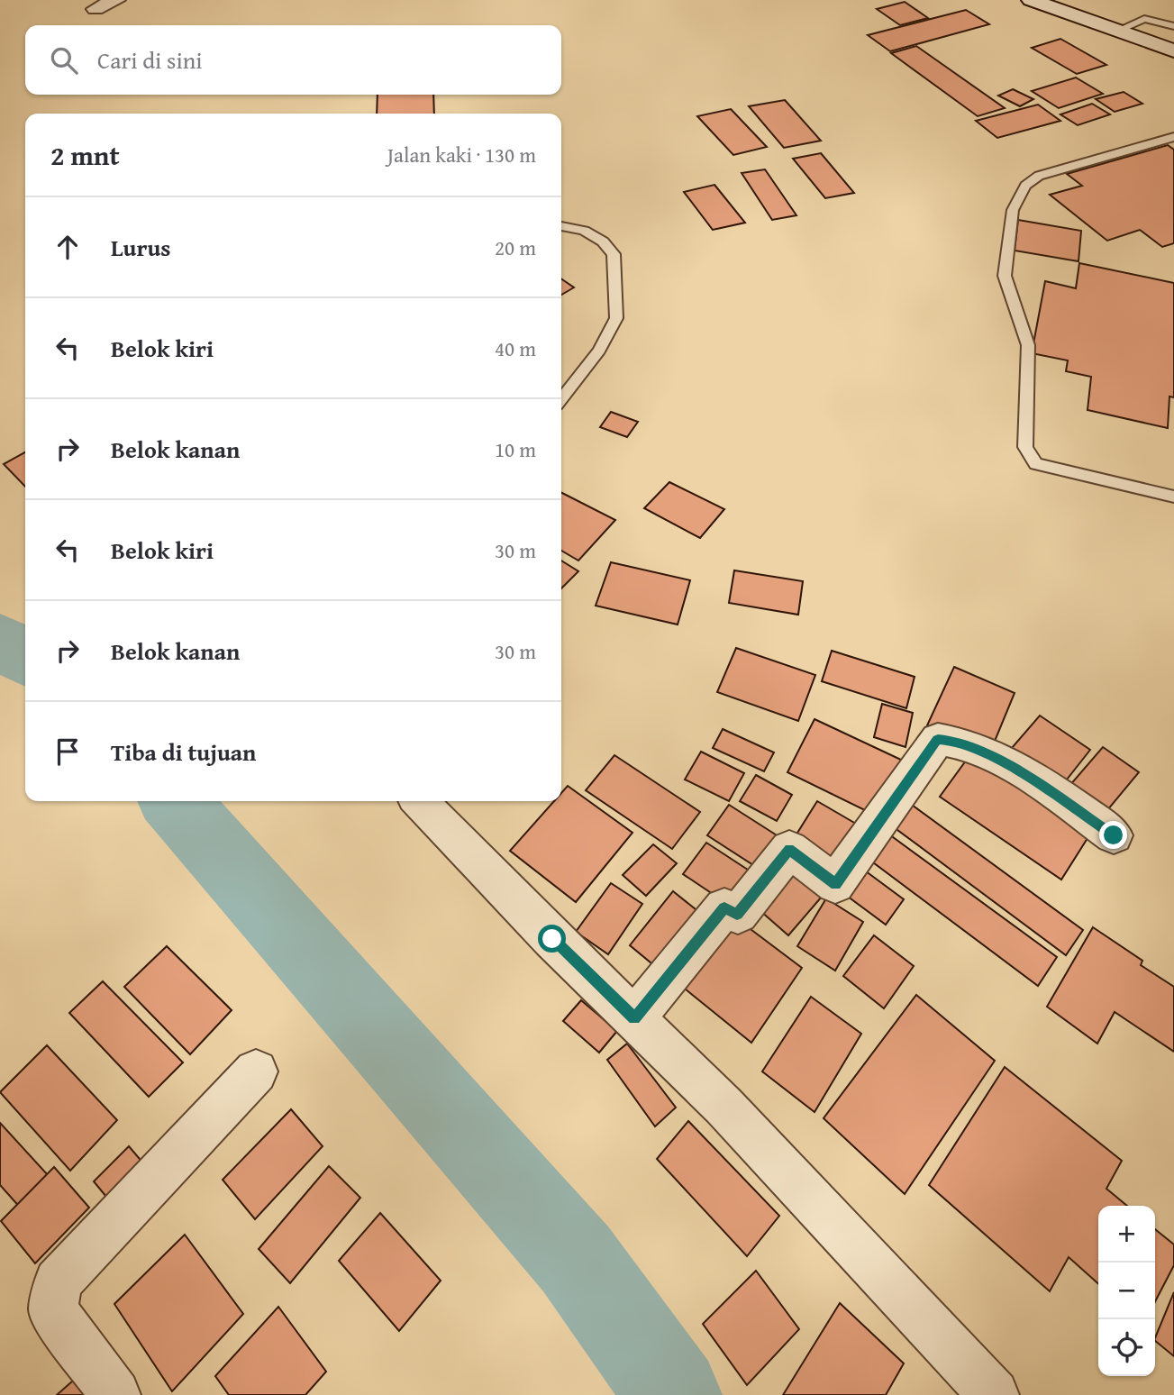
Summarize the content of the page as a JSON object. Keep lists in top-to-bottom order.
{
  "page": {
    "search": "Cari di sini",
    "heading": ["2 mnt", "Jalan kaki · 130 m"],
    "list": [
      ["Lurus", "20 m"],
      ["Belok kiri", "40 m"],
      ["Belok kanan", "10 m"],
      ["Belok kiri", "30 m"],
      ["Belok kanan", "30 m"],
      "Tiba di tujuan"
    ],
    "map_buttons": ["+", "−"]
  }
}
